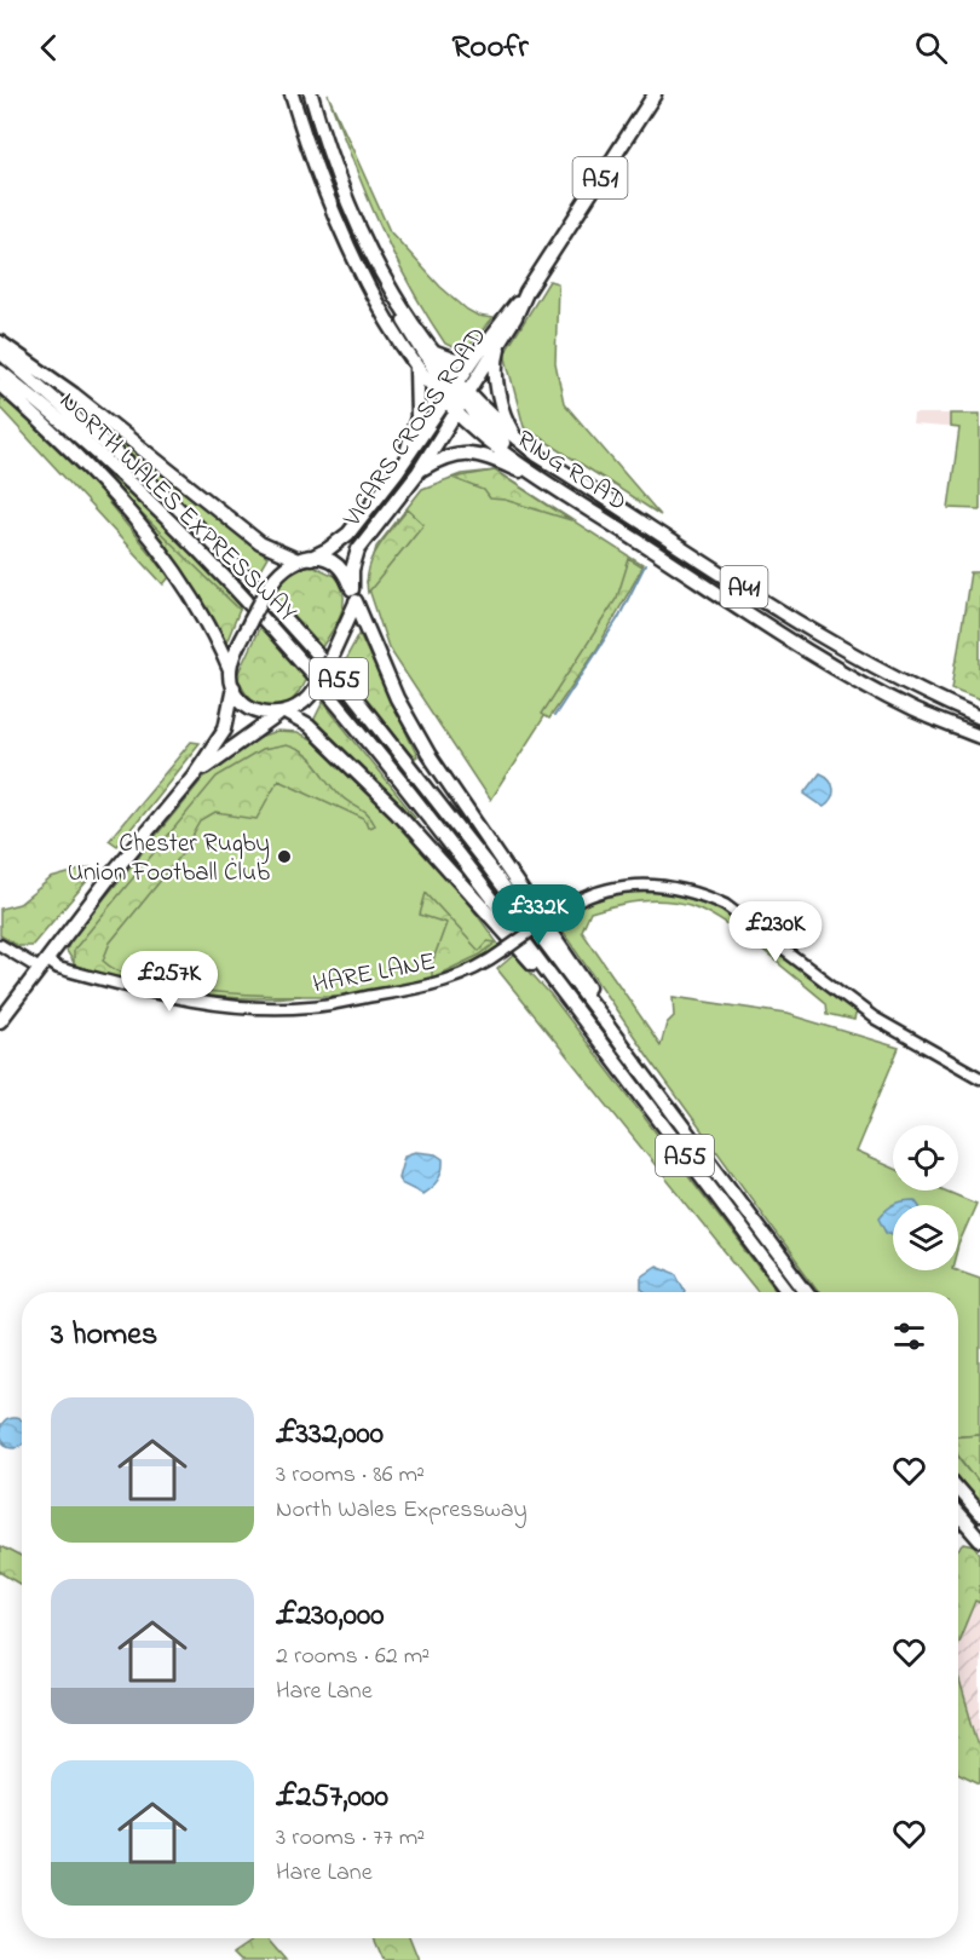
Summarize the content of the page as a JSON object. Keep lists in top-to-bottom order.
{
  "streets": {
    "highway": [
      "A51",
      "VICARS CROSS ROAD",
      "RING ROAD",
      "NORTH WALES EXPRESSWAY",
      "A41",
      "A55"
    ],
    "street": ["HARE LANE"]
  },
  "crossings": [
    ["A51", "VICARS CROSS ROAD"],
    ["A51", "HARE LANE"],
    ["VICARS CROSS ROAD", "RING ROAD"]
  ],
  "places": ["Chester Rugby Union Football Club"],
  "page": {
    "header": "Roofr",
    "price": ["£332K", "£230K", "£257K"],
    "heading": "3 homes",
    "list": [
      {
        "name": "£332,000",
        "note": "3 rooms · 86 m² · North Wales Expressway"
      },
      {
        "name": "£230,000",
        "note": "2 rooms · 62 m² · Hare Lane"
      },
      {
        "name": "£257,000",
        "note": "3 rooms · 77 m² · Hare Lane"
      }
    ]
  }
}
